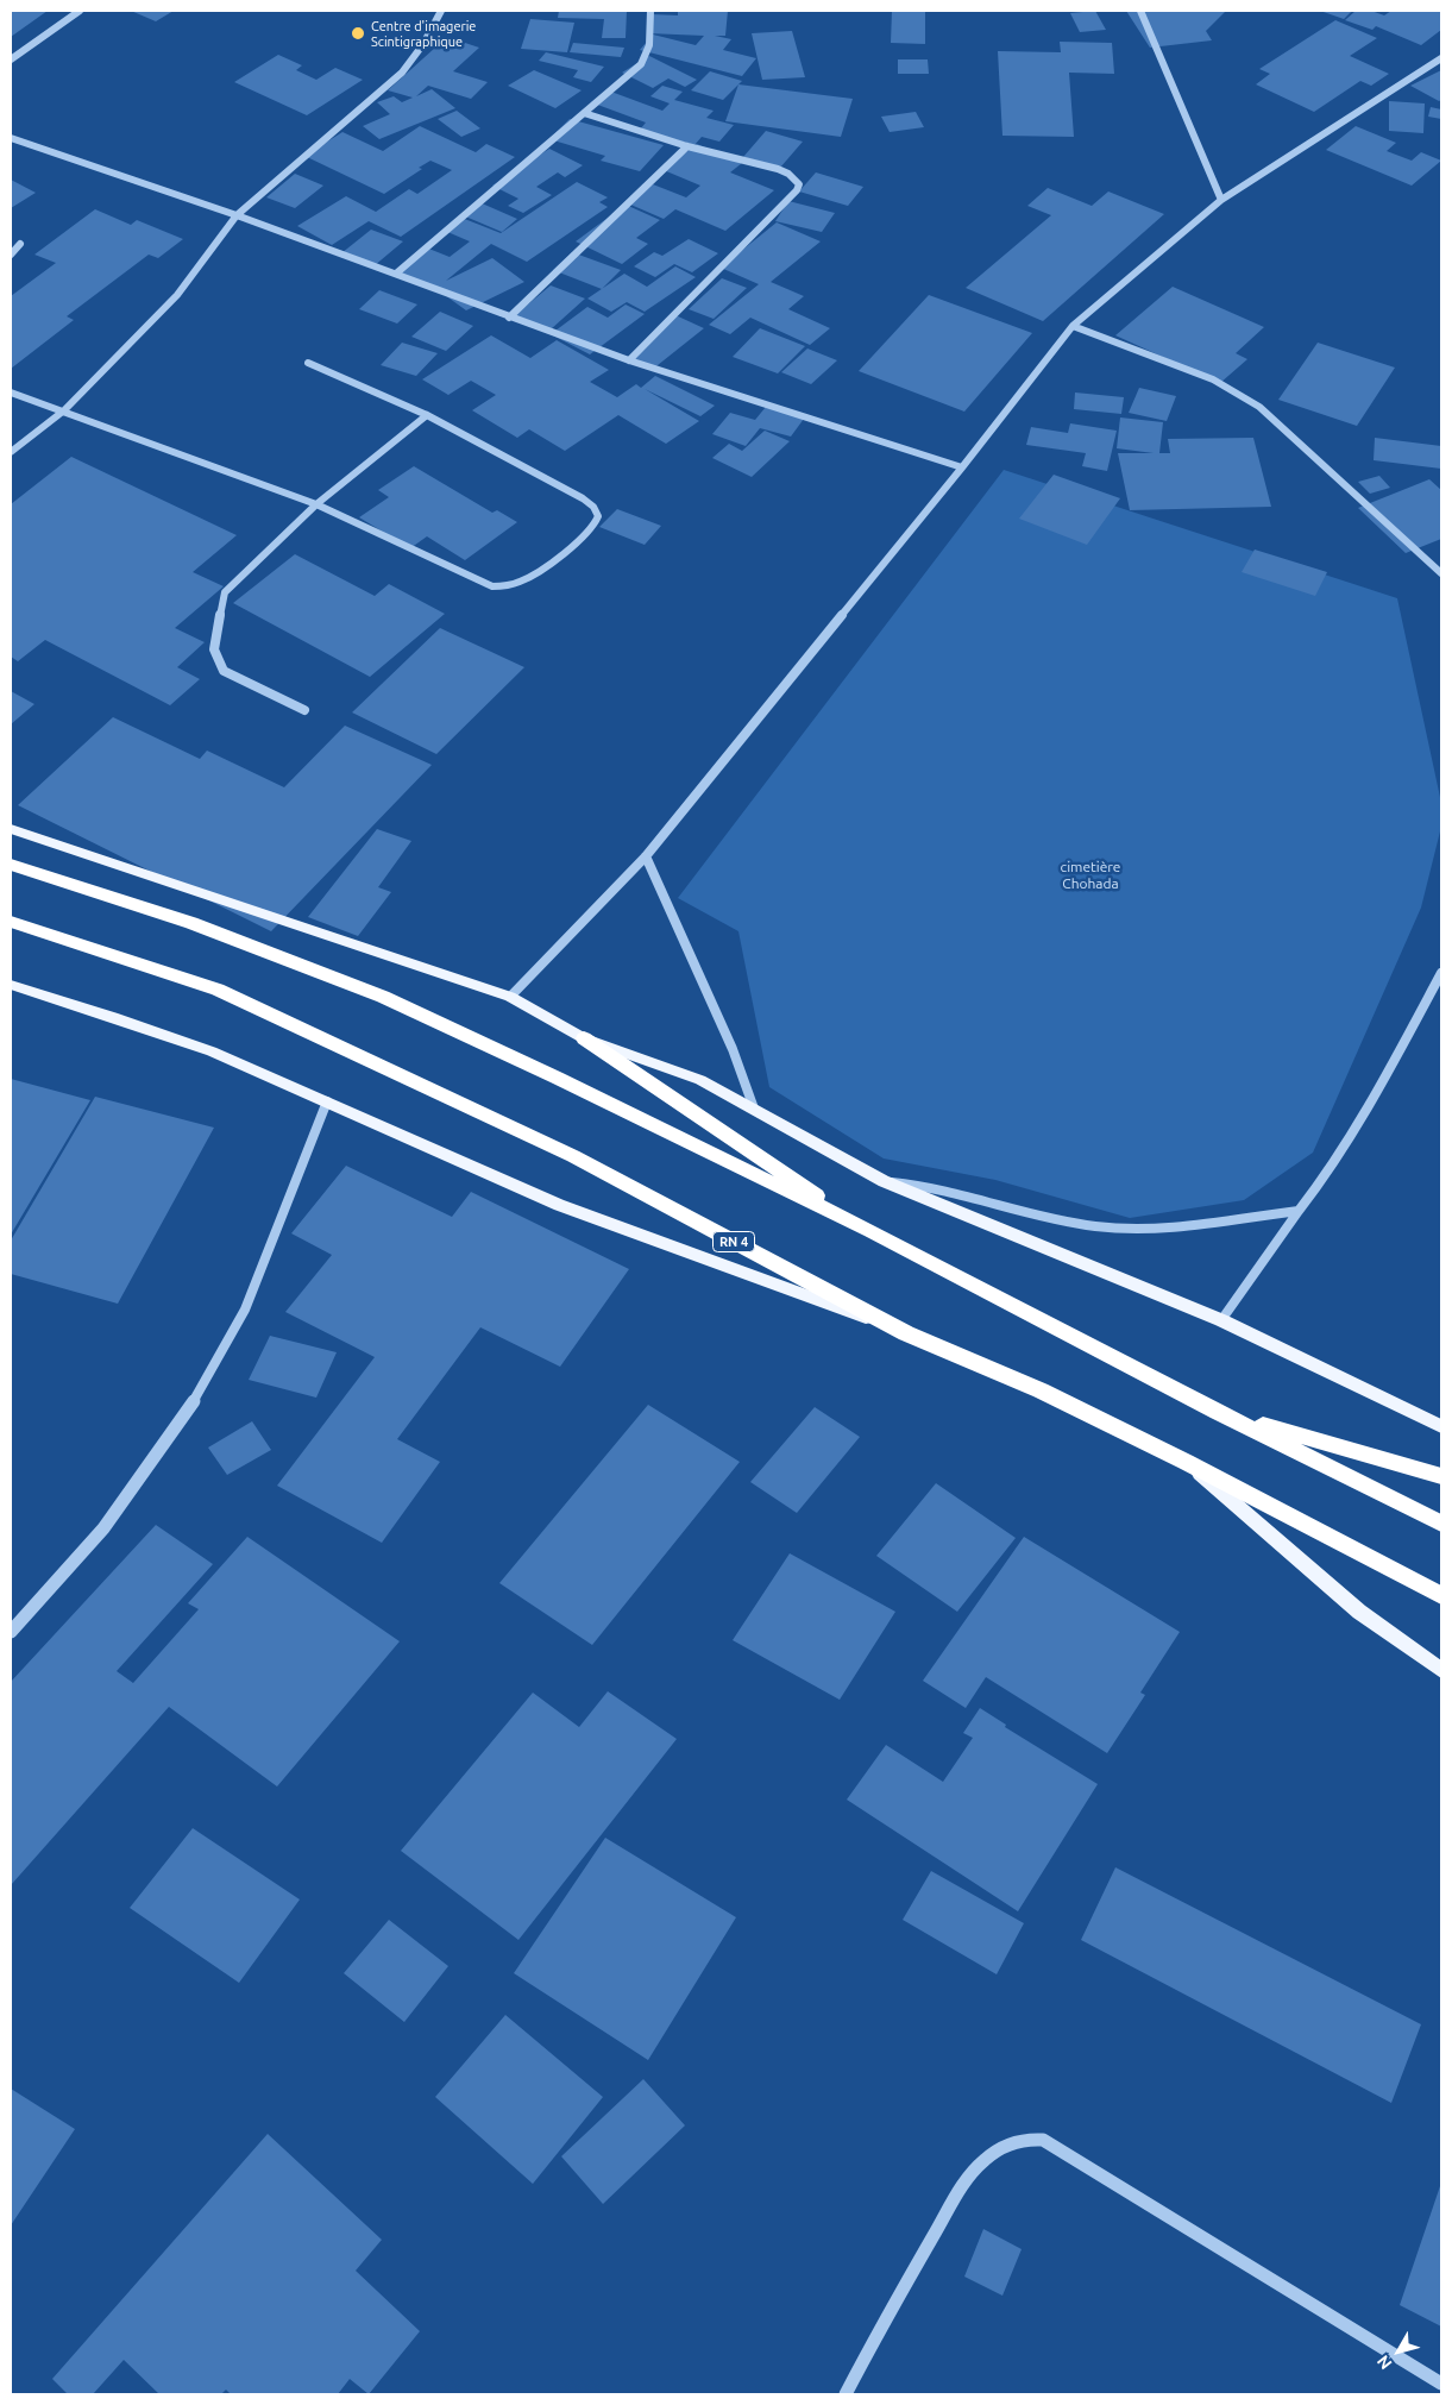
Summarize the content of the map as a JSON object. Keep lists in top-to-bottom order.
{
  "streets": {
    "highway": ["RN 4"]
  },
  "parks": ["cimetière Chohada"],
  "places": ["Centre d'imagerie Scintigraphique"],
  "north": "bottom left"
}
